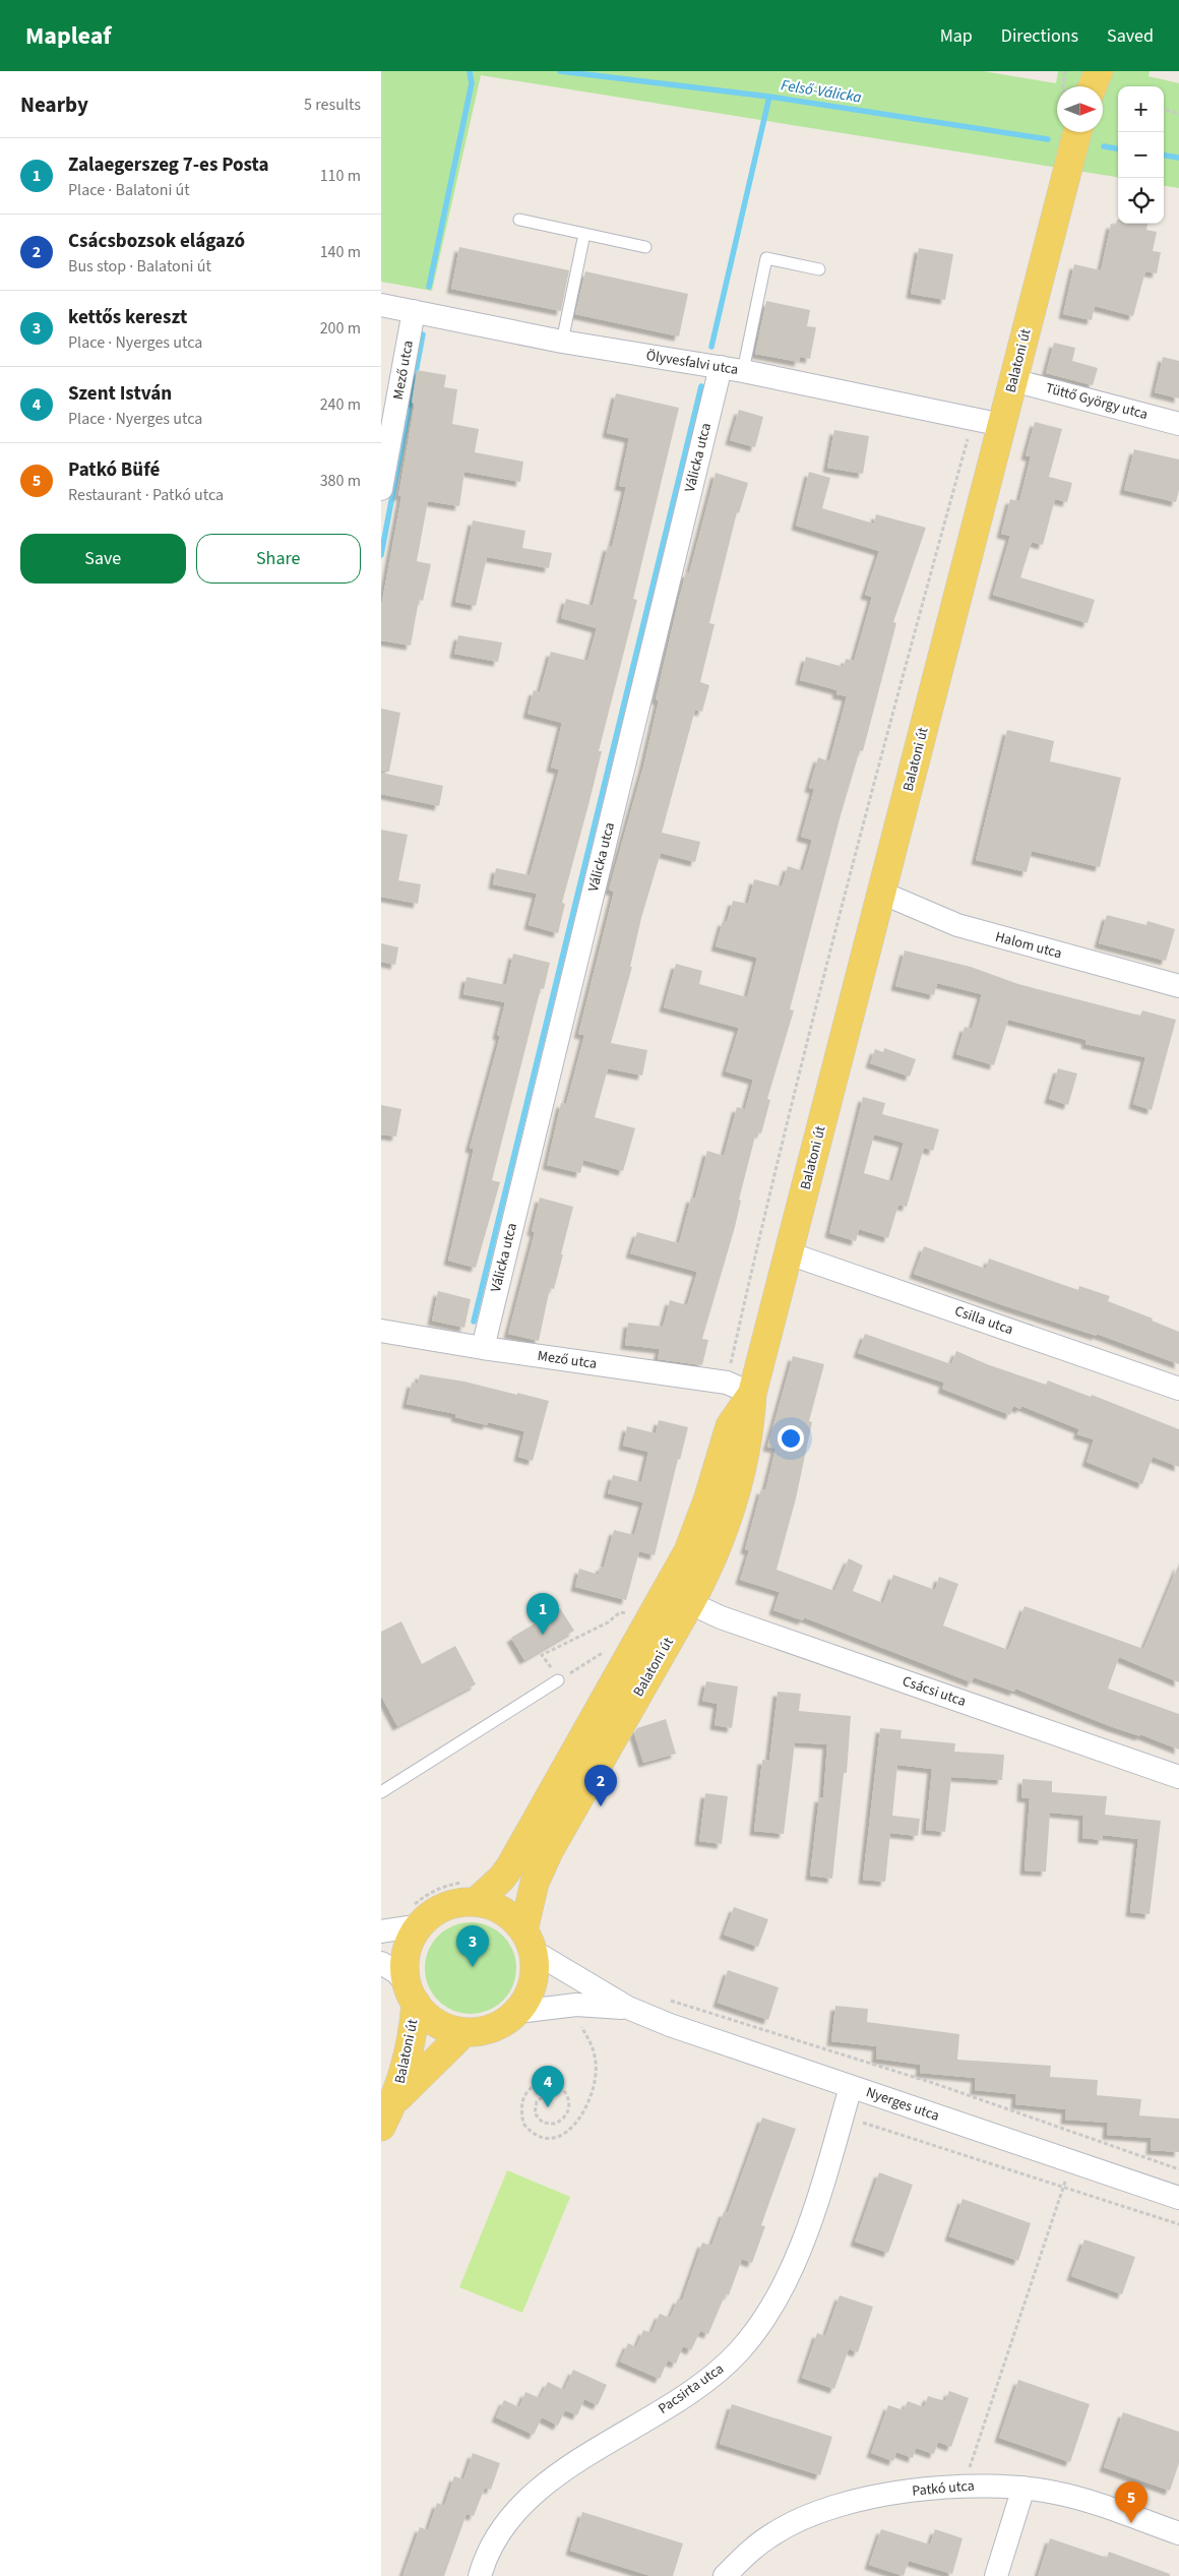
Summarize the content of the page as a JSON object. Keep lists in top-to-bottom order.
{
  "streets": {
    "main road": ["Balatoni út"],
    "street": [
      "Ölyvesfalvi utca",
      "Mező utca",
      "Tüttő György utca",
      "Válicka utca",
      "Halom utca",
      "Csilla utca",
      "Csácsi utca",
      "Nyerges utca",
      "Pacsirta utca",
      "Patkó utca"
    ]
  },
  "crossings": [
    ["Balatoni út", "Ölyvesfalvi utca"],
    ["Balatoni út", "Mező utca"],
    ["Balatoni út", "Tüttő György utca"],
    ["Balatoni út", "Halom utca"],
    ["Balatoni út", "Csilla utca"],
    ["Balatoni út", "Csácsi utca"],
    ["Balatoni út", "Nyerges utca"],
    ["Ölyvesfalvi utca", "Mező utca"],
    ["Ölyvesfalvi utca", "Válicka utca"],
    ["Mező utca", "Válicka utca"],
    ["Nyerges utca", "Pacsirta utca"]
  ],
  "water": ["Felső-Válicka"],
  "north": "right",
  "page": {
    "header": "Mapleaf",
    "nav": ["Map", "Directions", "Saved"],
    "heading": ["Nearby", "5 results"],
    "map_buttons": ["+", "−"],
    "list": [
      {
        "mark": "1",
        "name": "Zalaegerszeg 7-es Posta",
        "note": "Place · Balatoni út",
        "value": "110 m"
      },
      {
        "mark": "2",
        "name": "Csácsbozsok elágazó",
        "note": "Bus stop · Balatoni út",
        "value": "140 m"
      },
      {
        "mark": "3",
        "name": "kettős kereszt",
        "note": "Place · Nyerges utca",
        "value": "200 m"
      },
      {
        "mark": "4",
        "name": "Szent István",
        "note": "Place · Nyerges utca",
        "value": "240 m"
      },
      {
        "mark": "5",
        "name": "Patkó Büfé",
        "note": "Restaurant · Patkó utca",
        "value": "380 m"
      }
    ],
    "buttons": ["Save", "Share"],
    "pins": [
      "1",
      "2",
      "3",
      "4",
      "5"
    ]
  }
}
